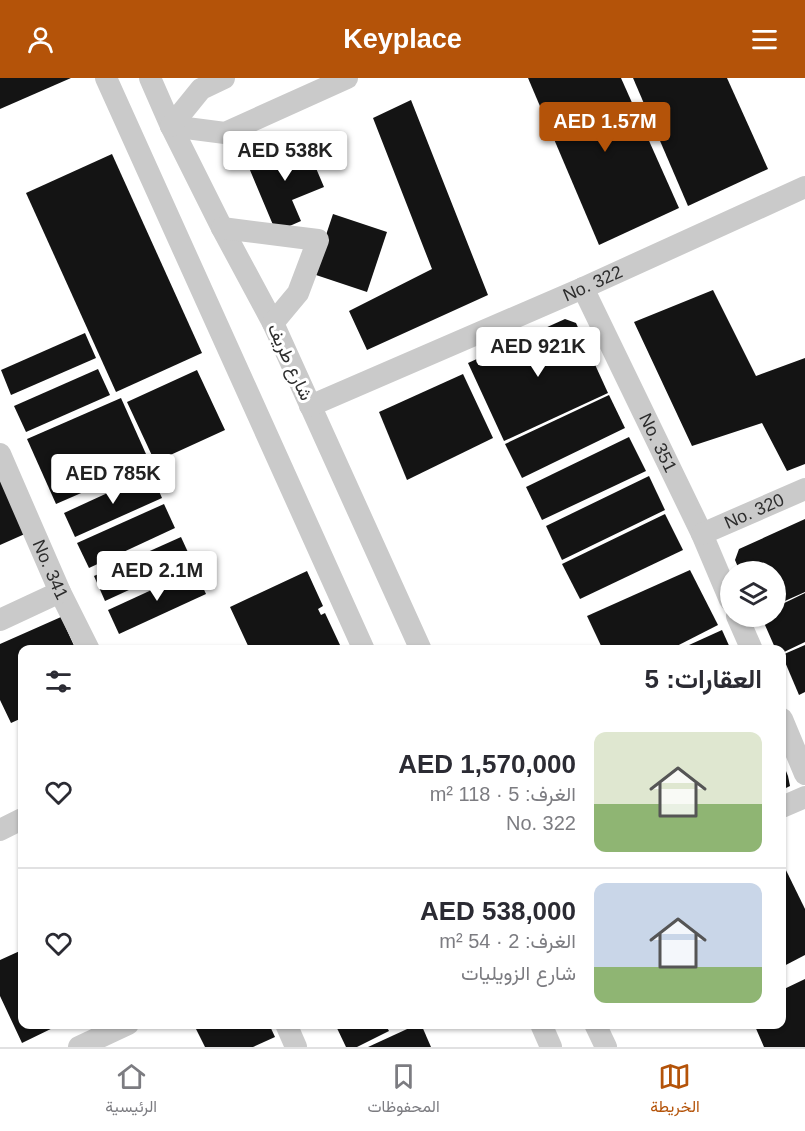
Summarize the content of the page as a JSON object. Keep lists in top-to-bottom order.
{
  "streets": {
    "street": [
      "No. 322",
      "شارع طريف",
      "No. 351",
      "No. 320",
      "No. 341"
    ]
  },
  "crossings": [
    ["No. 322", "شارع طريف"],
    ["No. 322", "No. 351"],
    ["No. 351", "No. 320"]
  ],
  "page": {
    "header": "Keyplace",
    "price": [
      "AED 1.57M",
      "AED 538K",
      "AED 921K",
      "AED 785K",
      "AED 2.1M"
    ],
    "heading": "العقارات: 5",
    "list": [
      {
        "name": "AED 1,570,000",
        "note": "الغرف: 5 · 118 m² · No. 322"
      },
      {
        "name": "AED 538,000",
        "note": "الغرف: 2 · 54 m² · شارع الزويليات"
      }
    ],
    "tabs": ["الخريطة", "المحفوظات", "الرئيسية"]
  }
}
